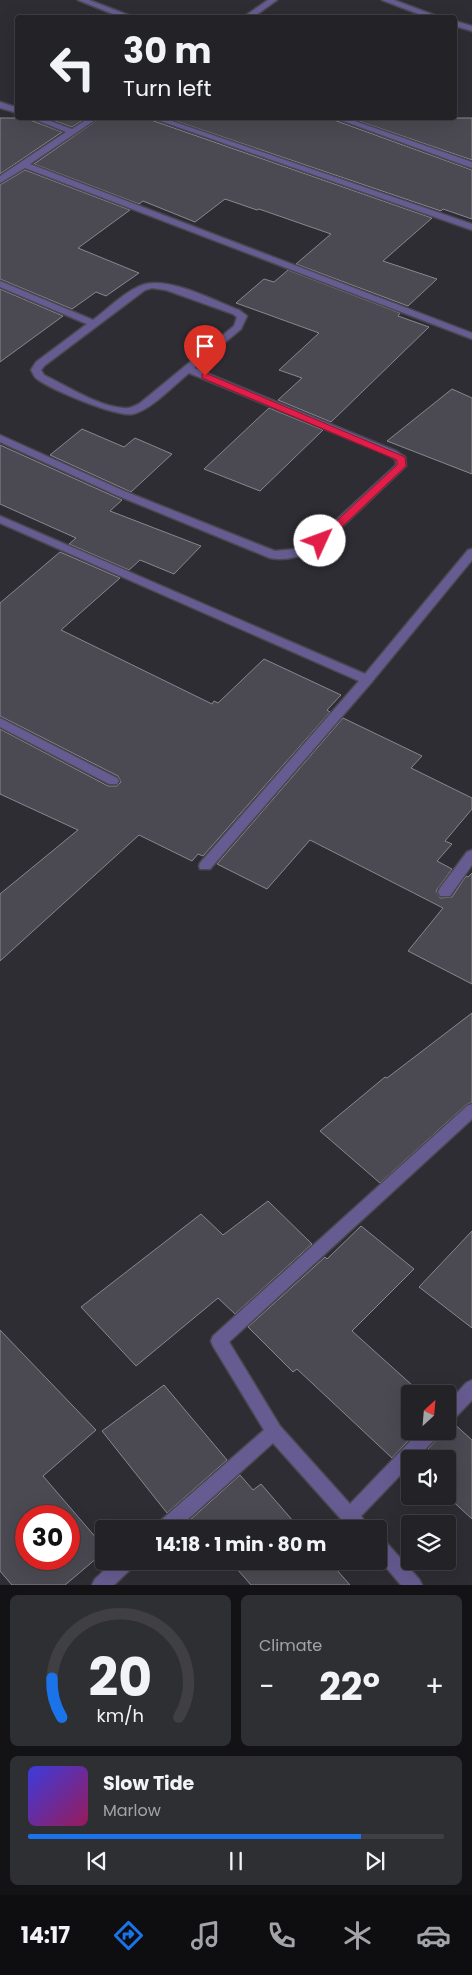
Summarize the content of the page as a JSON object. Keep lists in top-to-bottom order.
{
  "north": "top right",
  "page": {
    "turn": ["30 m", "Turn left"],
    "limit": "30",
    "trip": "14:18 · 1 min · 80 m",
    "tile": "Climate",
    "heat": ["−", "22°", "+"],
    "song": ["Slow Tide", "Marlow"],
    "tabs": "14:17",
    "gauge": ["20", "km/h"]
  }
}
